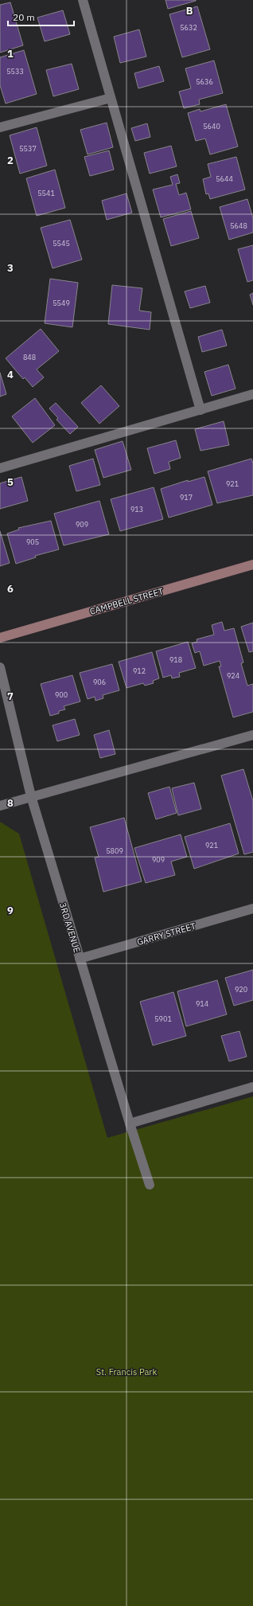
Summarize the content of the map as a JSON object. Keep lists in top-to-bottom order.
{
  "streets": {
    "street": ["CAMPBELL STREET", "3RD AVENUE", "GARRY STREET"]
  },
  "crossings": [
    ["3RD AVENUE", "GARRY STREET"]
  ],
  "parks": ["St. Francis Park"],
  "house_numbers": [
    "5632",
    "5533",
    "5636",
    "5640",
    "5537",
    "5644",
    "5541",
    "5648",
    "5545",
    "5549",
    "848",
    "921",
    "917",
    "913",
    "909",
    "905",
    "918",
    "912",
    "924",
    "906",
    "900",
    "921",
    "5809",
    "909",
    "920",
    "914",
    "5901"
  ],
  "scale_bar": "20 m",
  "grid": {
    "columns": ["B"],
    "rows": [
      "1",
      "2",
      "3",
      "4",
      "5",
      "6",
      "7",
      "8",
      "9"
    ]
  }
}
